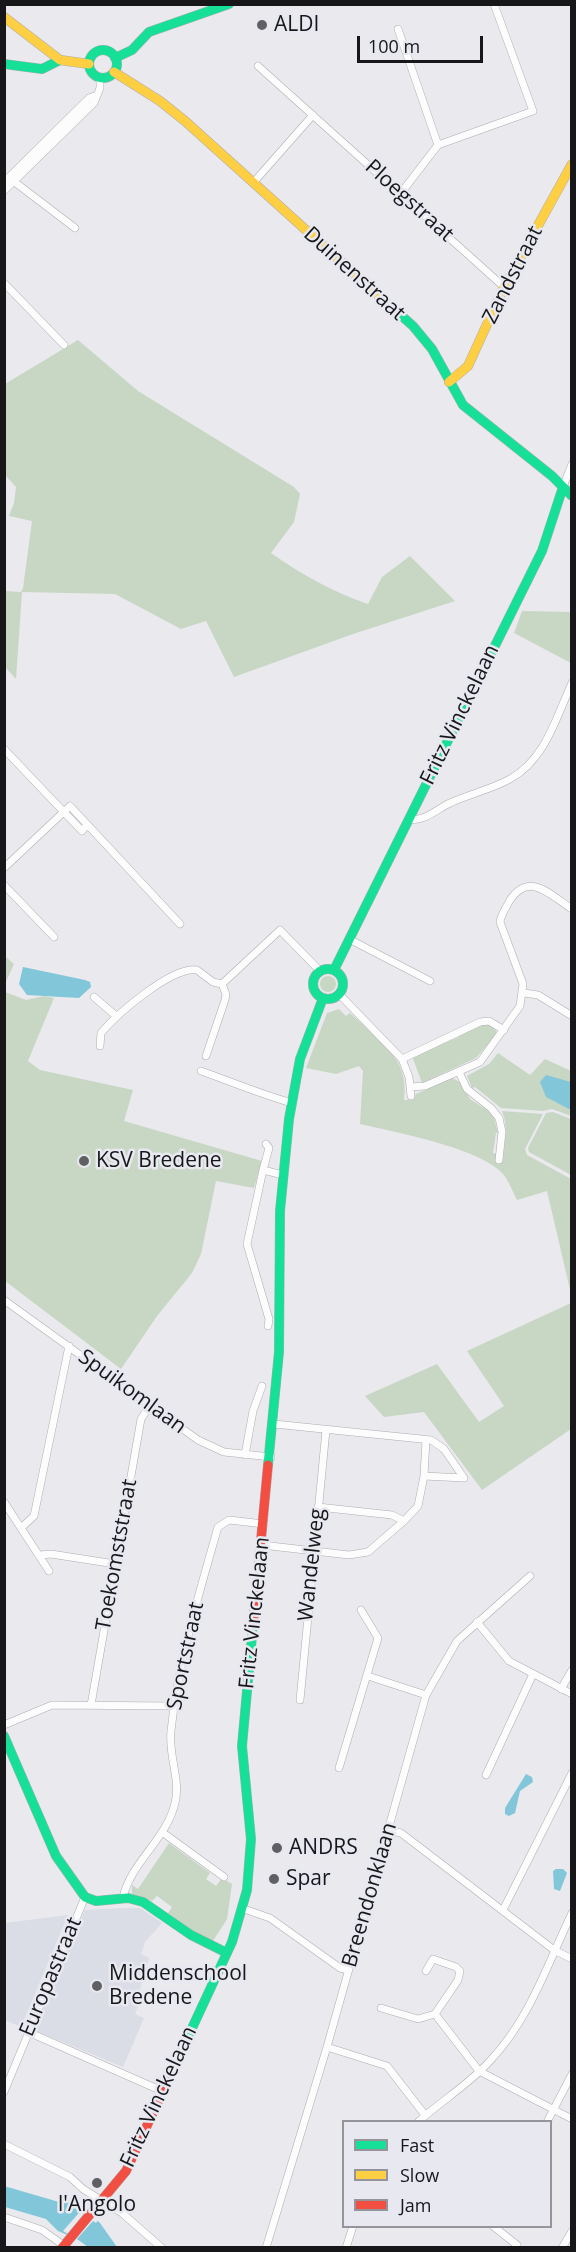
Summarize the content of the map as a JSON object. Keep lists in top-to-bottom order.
{
  "streets": {
    "street": [
      "Ploegstraat",
      "Duinenstraat",
      "Zandstraat",
      "Fritz Vinckelaan",
      "Spuikomlaan",
      "Toekomststraat",
      "Wandelweg",
      "Sportstraat",
      "Breendonklaan",
      "Europastraat"
    ]
  },
  "crossings": [
    ["Ploegstraat", "Zandstraat"],
    ["Duinenstraat", "Zandstraat"],
    ["Duinenstraat", "Fritz Vinckelaan"],
    ["Fritz Vinckelaan", "Spuikomlaan"],
    ["Fritz Vinckelaan", "Sportstraat"],
    ["Spuikomlaan", "Toekomststraat"]
  ],
  "places": [
    "ALDI",
    "KSV Bredene",
    "ANDRS",
    "Spar",
    "Middenschool Bredene",
    "l'Angolo"
  ],
  "legend": ["Fast", "Slow", "Jam"],
  "scale_bar": "100 m"
}
